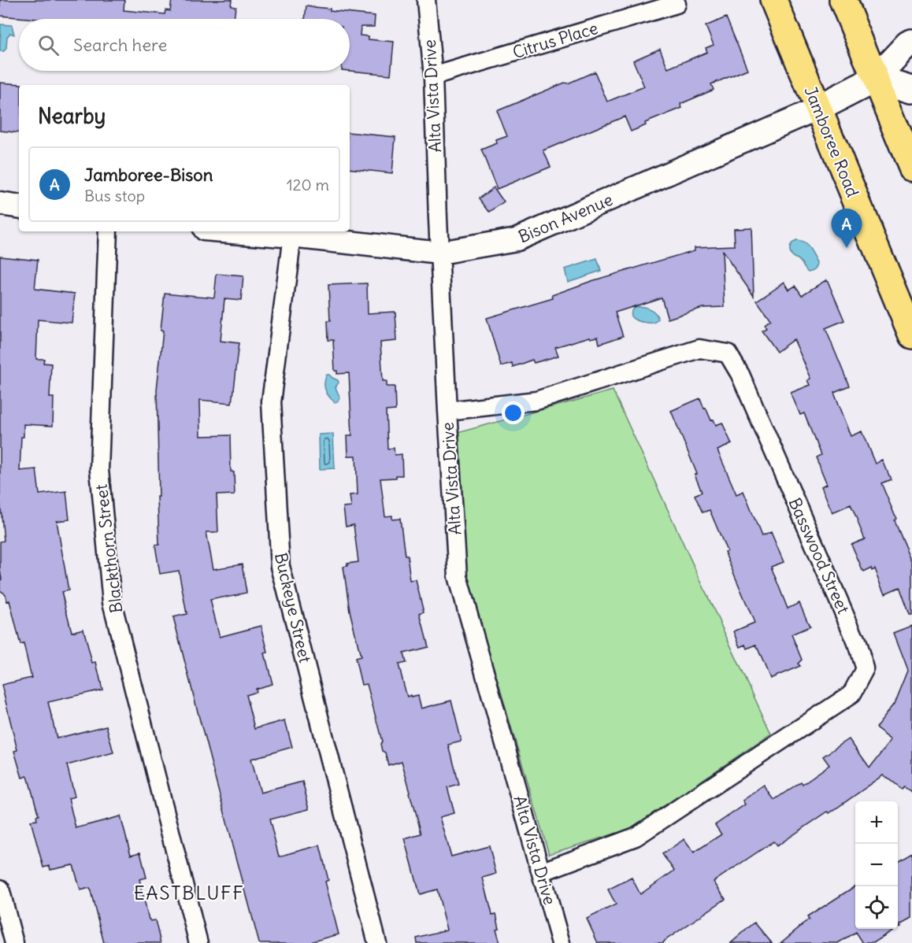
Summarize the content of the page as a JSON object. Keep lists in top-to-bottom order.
{
  "streets": {
    "main road": ["Jamboree Road", "Bison Avenue"],
    "street": [
      "Citrus Place",
      "Alta Vista Drive",
      "Blackthorn Street",
      "Basswood Street",
      "Buckeye Street"
    ]
  },
  "crossings": [
    ["Citrus Place", "Alta Vista Drive"],
    ["Alta Vista Drive", "Bison Avenue"],
    ["Alta Vista Drive", "Basswood Street"],
    ["Jamboree Road", "Bison Avenue"],
    ["Bison Avenue", "Buckeye Street"]
  ],
  "districts": ["EASTBLUFF"],
  "page": {
    "search": "Search here",
    "heading": "Nearby",
    "list": [
      {
        "mark": "A",
        "name": "Jamboree-Bison",
        "note": "Bus stop",
        "value": "120 m"
      }
    ],
    "pins": "A",
    "map_buttons": ["+", "−"]
  }
}
